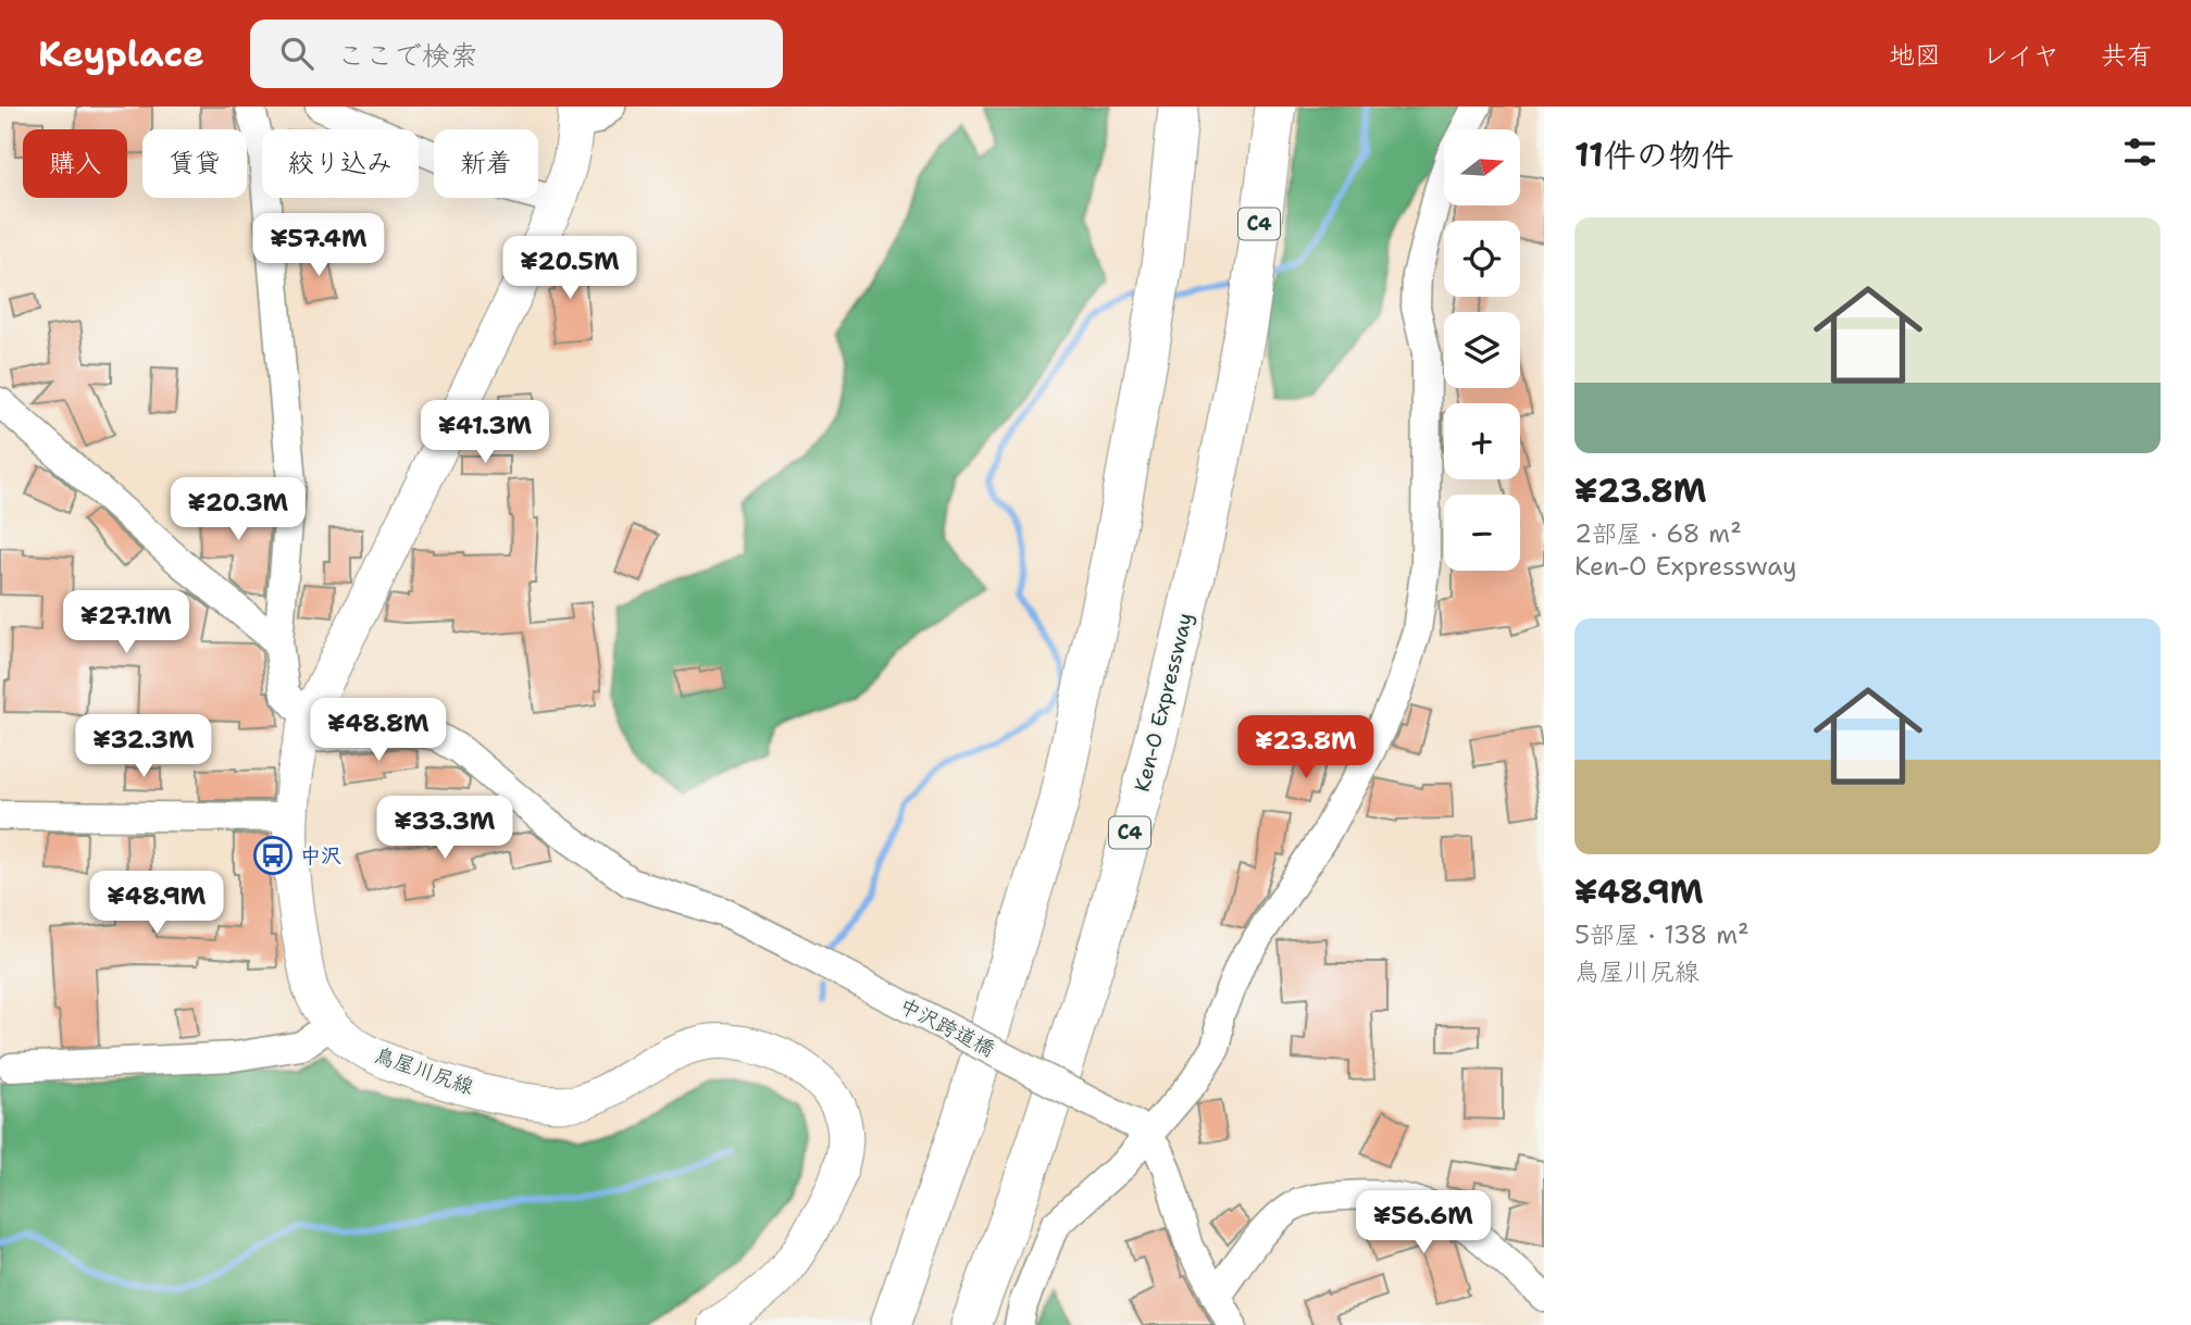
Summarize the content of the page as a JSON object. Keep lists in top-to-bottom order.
{
  "streets": {
    "highway": ["C4", "Ken-O Expressway"],
    "main road": ["鳥屋川尻線"],
    "street": ["中沢跨道橋"]
  },
  "crossings": [
    ["中沢跨道橋", "鳥屋川尻線"]
  ],
  "places": {
    "bus stop": ["中沢"]
  },
  "north": "right",
  "page": {
    "header": "Keyplace",
    "search": "ここで検索",
    "nav": ["地図", "レイヤ", "共有"],
    "heading": "11件の物件",
    "map_buttons": ["+", "−"],
    "chip": [
      "購入",
      "賃貸",
      "絞り込み",
      "新着"
    ],
    "list": [
      {
        "name": "¥23.8M",
        "note": "2部屋 · 68 m² · Ken-O Expressway"
      },
      {
        "name": "¥48.9M",
        "note": "5部屋 · 138 m² · 鳥屋川尻線"
      }
    ],
    "price": [
      "¥57.4M",
      "¥20.5M",
      "¥41.3M",
      "¥20.3M",
      "¥27.1M",
      "¥48.8M",
      "¥32.3M",
      "¥23.8M",
      "¥33.3M",
      "¥48.9M",
      "¥56.6M"
    ]
  }
}
